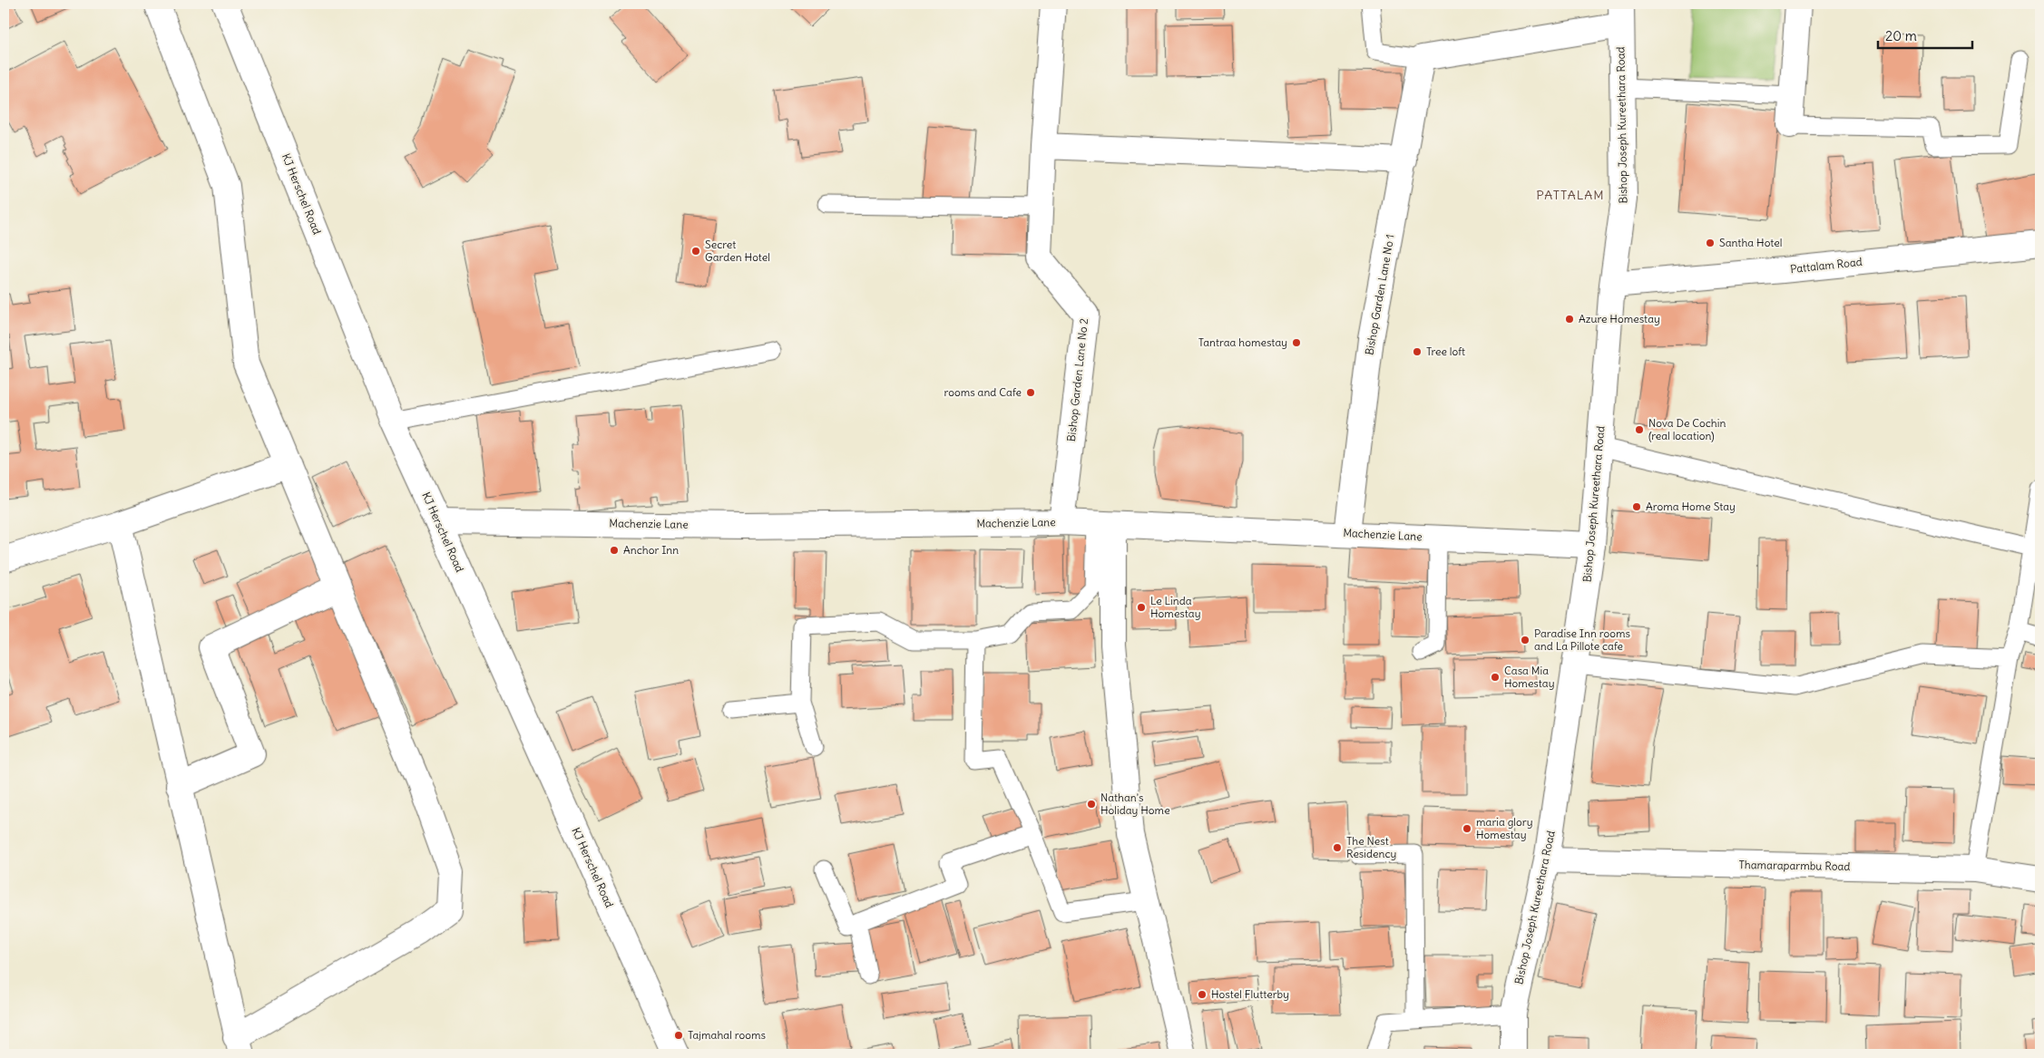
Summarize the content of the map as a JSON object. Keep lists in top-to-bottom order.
{
  "streets": {
    "street": [
      "Bishop Joseph Kureethara Road",
      "KJ Herschel Road",
      "Pattalam Road",
      "Bishop Garden Lane No 1",
      "Bishop Garden Lane No 2",
      "Machenzie Lane",
      "Thamaraparmbu Road"
    ]
  },
  "crossings": [
    ["Bishop Joseph Kureethara Road", "Pattalam Road"],
    ["Bishop Joseph Kureethara Road", "Machenzie Lane"],
    ["Bishop Joseph Kureethara Road", "Thamaraparmbu Road"],
    ["KJ Herschel Road", "Machenzie Lane"],
    ["Bishop Garden Lane No 1", "Machenzie Lane"],
    ["Bishop Garden Lane No 2", "Machenzie Lane"]
  ],
  "districts": ["PATTALAM"],
  "places": [
    "Santha Hotel",
    "Secret Garden Hotel",
    "Azure Homestay",
    "Tantraa homestay",
    "Tree loft",
    "rooms and Cafe",
    "Nova De Cochin (real location)",
    "Aroma Home Stay",
    "Anchor Inn",
    "Le Linda Homestay",
    "Paradise Inn rooms and La Pillote cafe",
    "Casa Mia Homestay",
    "Nathan's Holiday Home",
    "maria glory Homestay",
    "The Nest Residency",
    "Hostel Flutterby",
    "Tajmahal rooms"
  ],
  "scale_bar": "20 m"
}
